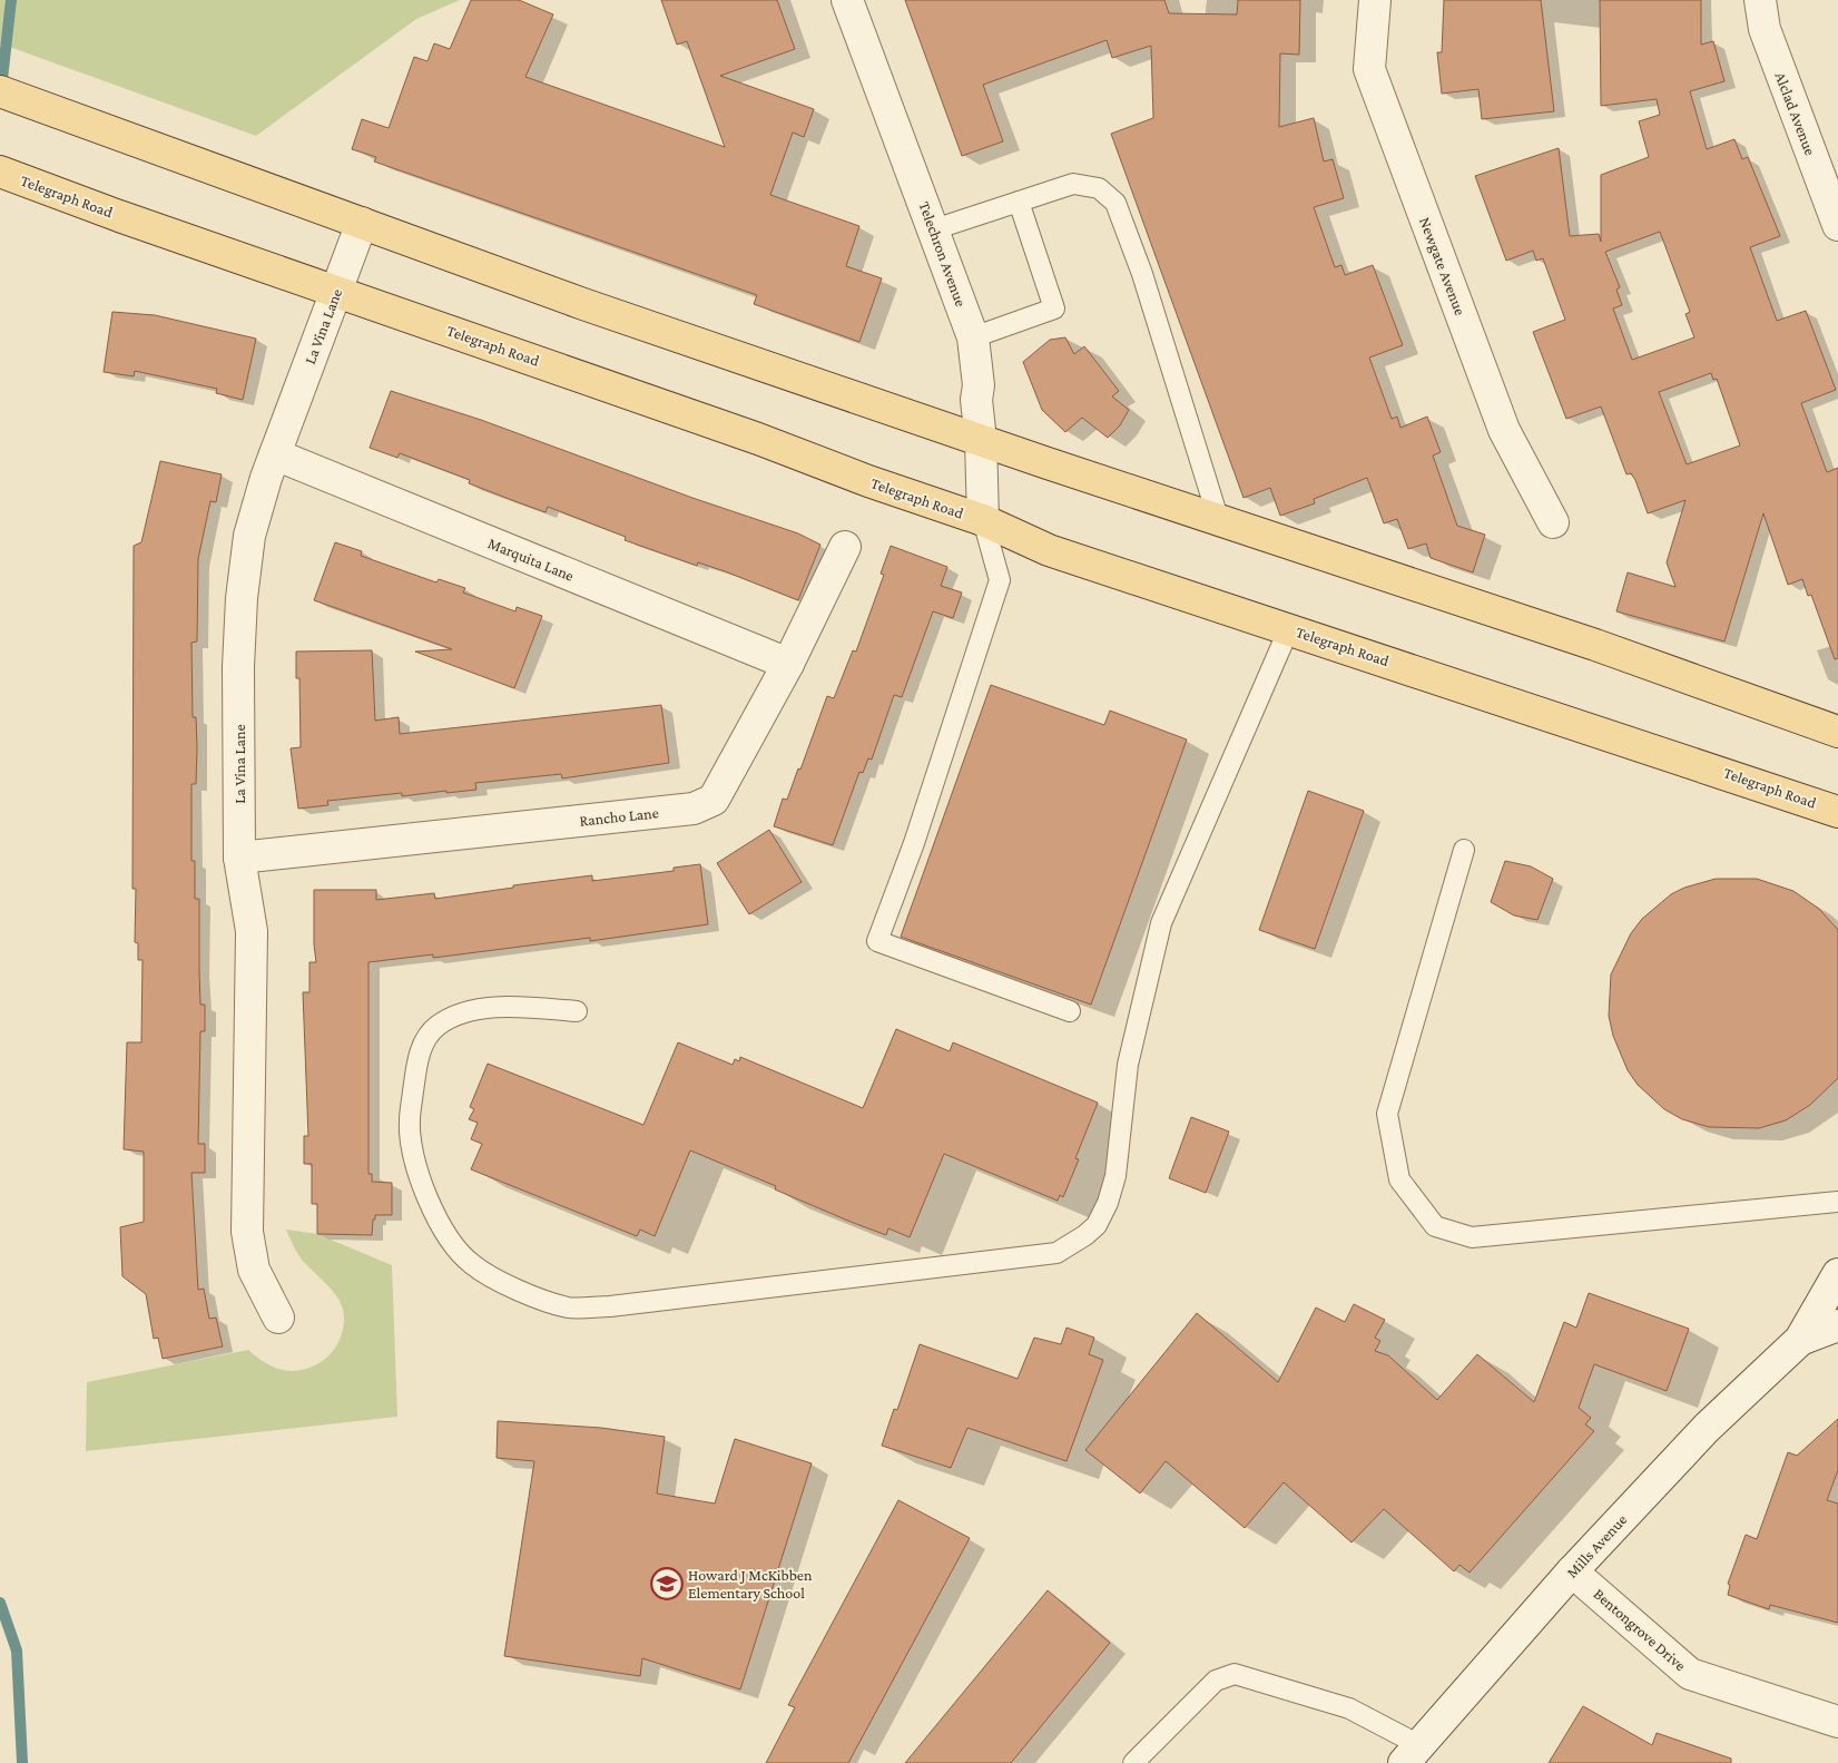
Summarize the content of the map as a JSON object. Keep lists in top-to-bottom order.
{
  "streets": {
    "main road": ["Telegraph Road"],
    "street": [
      "Alclad Avenue",
      "Telechron Avenue",
      "Newgate Avenue",
      "La Vina Lane",
      "Marquita Lane",
      "Rancho Lane",
      "Mills Avenue",
      "Bentongrove Drive"
    ]
  },
  "crossings": [
    ["Telegraph Road", "Telechron Avenue"],
    ["Telegraph Road", "La Vina Lane"],
    ["La Vina Lane", "Marquita Lane"],
    ["La Vina Lane", "Rancho Lane"],
    ["Marquita Lane", "Rancho Lane"],
    ["Mills Avenue", "Bentongrove Drive"]
  ],
  "places": {
    "school or university": ["Howard J McKibben Elementary School"]
  }
}
